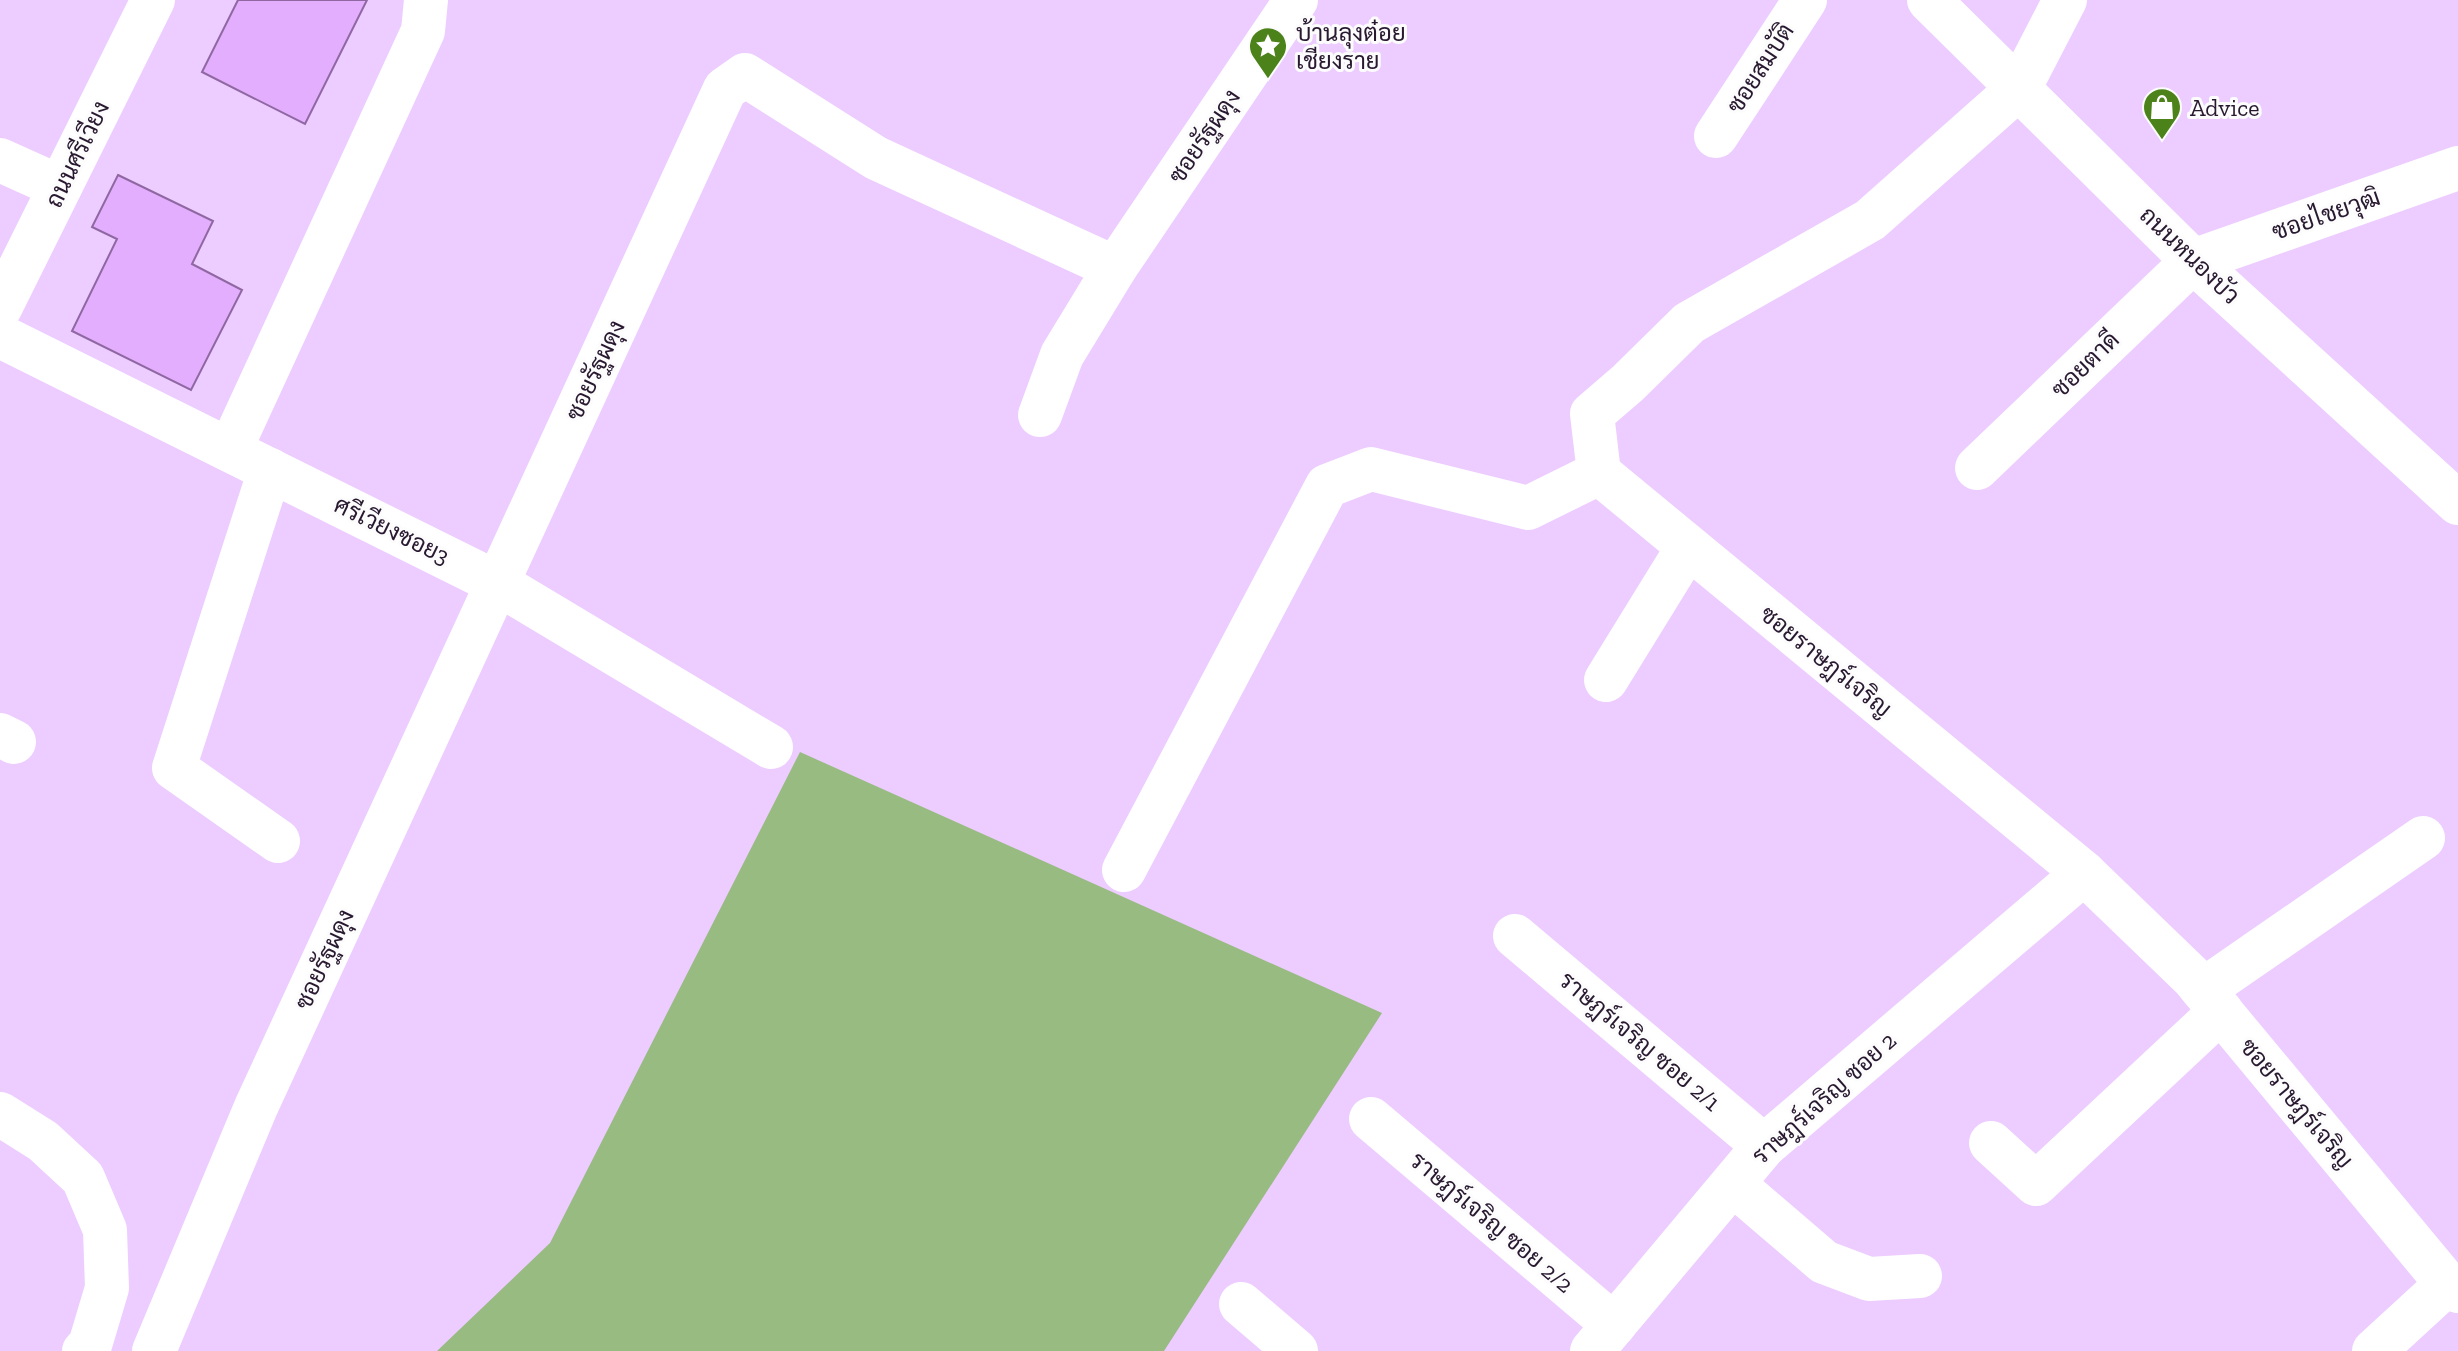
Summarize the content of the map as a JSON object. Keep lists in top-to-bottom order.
{
  "streets": {
    "street": [
      "ซอยสมบัติ",
      "ซอยรัฐผดุง",
      "ถนนศรีเวียง",
      "ซอยไชยวุฒิ",
      "ถนนหนองบัว",
      "ซอยตาดี",
      "ศรีเวียงซอย3",
      "ซอยราษฎร์เจริญ",
      "ราษฎร์เจริญ ซอย 2/1",
      "ราษฎร์เจริญ ซอย 2",
      "ราษฎร์เจริญ ซอย 2/2"
    ]
  },
  "crossings": [
    ["ซอยรัฐผดุง", "ศรีเวียงซอย3"],
    ["ซอยไชยวุฒิ", "ถนนหนองบัว"],
    ["ซอยไชยวุฒิ", "ซอยตาดี"],
    ["ถนนหนองบัว", "ซอยตาดี"],
    ["ซอยราษฎร์เจริญ", "ราษฎร์เจริญ ซอย 2"],
    ["ราษฎร์เจริญ ซอย 2/1", "ราษฎร์เจริญ ซอย 2"],
    ["ราษฎร์เจริญ ซอย 2", "ราษฎร์เจริญ ซอย 2/2"]
  ],
  "places": {
    "place": ["บ้านลุงต๋อย เชียงราย"],
    "shop": ["Advice"]
  }
}
